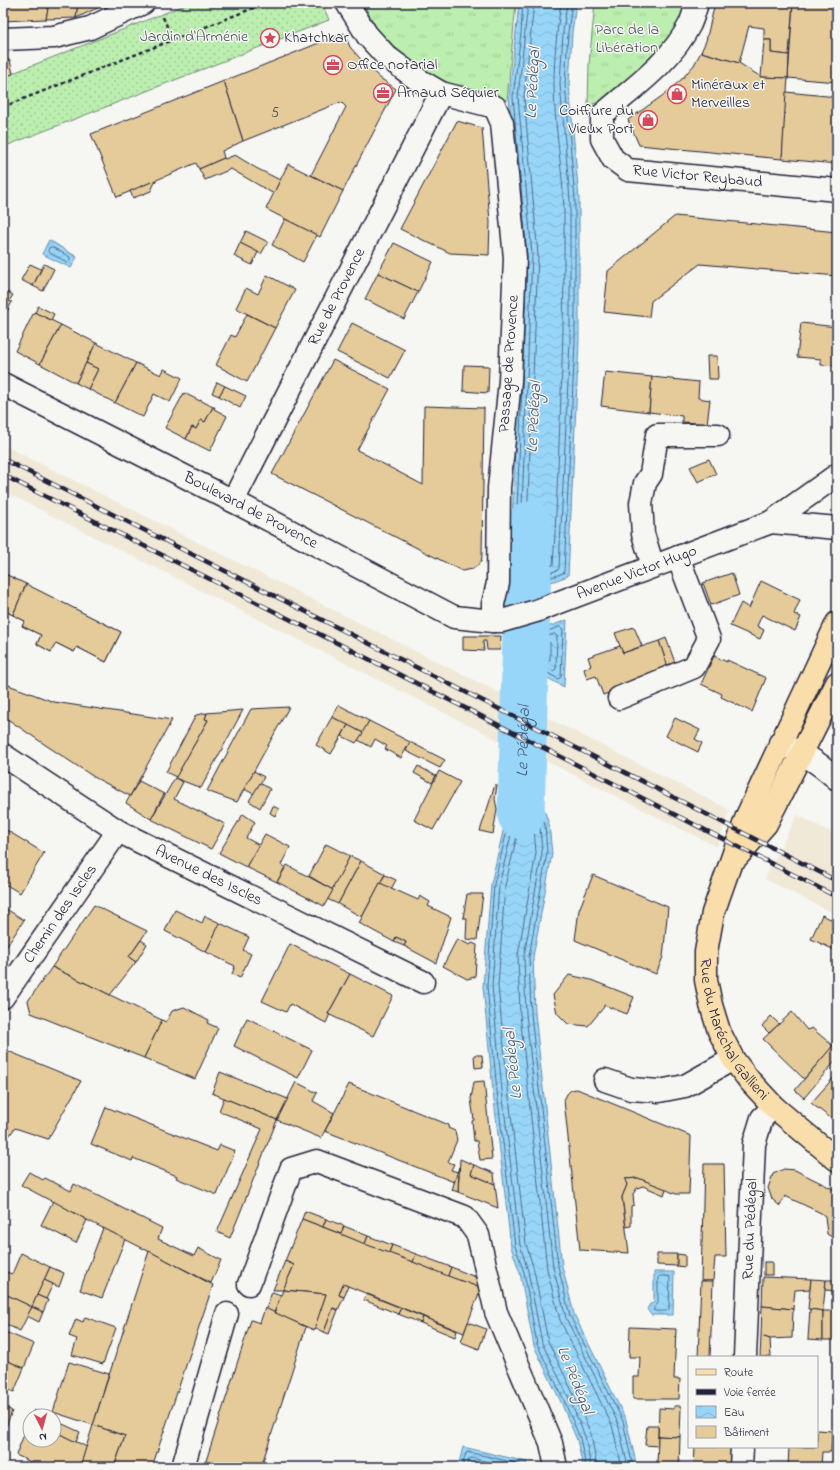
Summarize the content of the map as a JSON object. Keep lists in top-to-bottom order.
{
  "streets": {
    "main road": ["Rue du Maréchal Gallieni"],
    "street": [
      "Rue Victor Reybaud",
      "Rue de Provence",
      "Passage de Provence",
      "Boulevard de Provence",
      "Avenue Victor Hugo",
      "Avenue des Iscles",
      "Chemin des Iscles",
      "Rue du Pédégal"
    ]
  },
  "crossings": [
    ["Rue de Provence", "Passage de Provence"],
    ["Rue de Provence", "Boulevard de Provence"],
    ["Passage de Provence", "Boulevard de Provence"],
    ["Passage de Provence", "Avenue Victor Hugo"],
    ["Boulevard de Provence", "Avenue Victor Hugo"],
    ["Avenue des Iscles", "Chemin des Iscles"],
    ["Rue du Maréchal Gallieni", "Rue du Pédégal"]
  ],
  "water": ["Le Pédégal"],
  "parks": ["Parc de la Libération", "Jardin d'Arménie"],
  "places": {
    "place": ["Khatchkar"],
    "office": ["Office notarial", "Arnaud Séquier"],
    "shop": ["Minéraux et Merveilles", "Coiffure du Vieux Port"]
  },
  "house_numbers": ["5"],
  "legend": [
    "Route",
    "Voie ferrée",
    "Eau",
    "Bâtiment"
  ],
  "north": "bottom"
}
